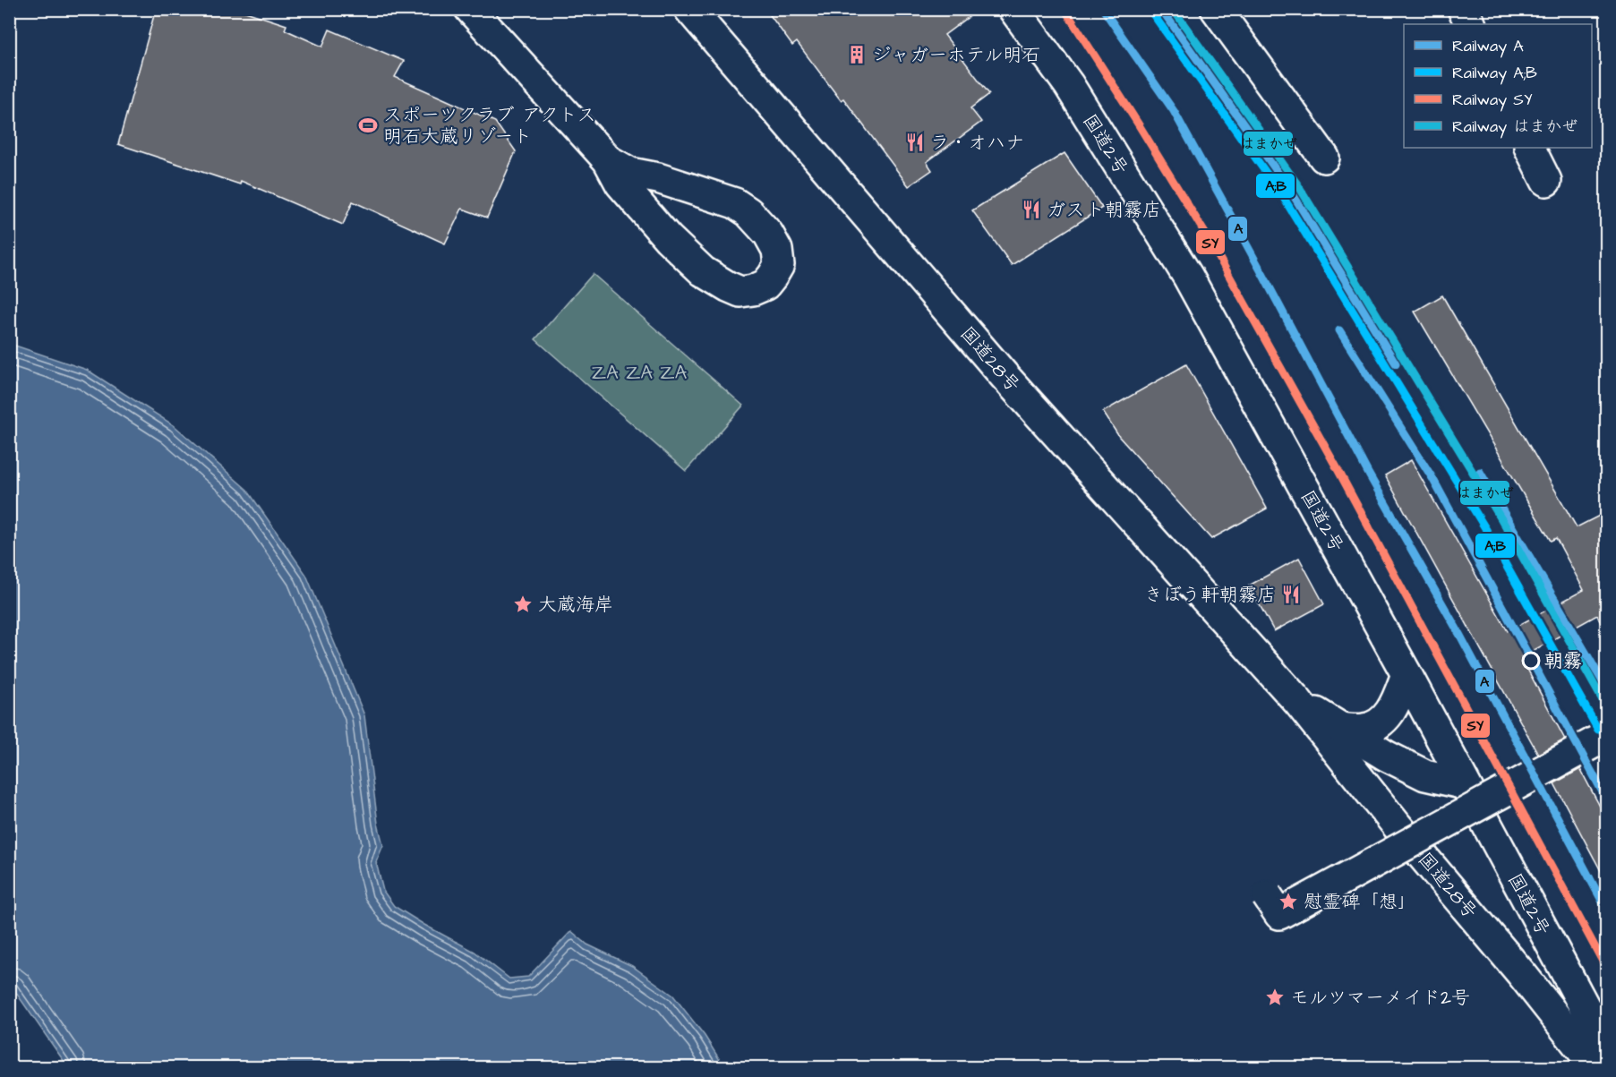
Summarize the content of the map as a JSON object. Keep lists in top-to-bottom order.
{
  "streets": {
    "main road": ["国道2号", "国道28号"]
  },
  "crossings": [
    ["国道2号", "国道28号"]
  ],
  "parks": ["ZA ZA ZA"],
  "places": {
    "building": ["ジャガーホテル明石"],
    "sports": ["スポーツクラブ アクトス 明石大蔵リゾート"],
    "restaurant": ["ラ・オハナ", "ガスト朝霧店", "きぼう軒朝霧店"],
    "place": ["大蔵海岸", "慰霊碑「想」", "モルツマーメイド2号"],
    "other": ["朝霧"]
  },
  "lines": [
    "rail line A",
    "rail line SY",
    "rail line はまかぜ",
    "rail line A;B"
  ],
  "legend": [
    "Railway A",
    "Railway A;B",
    "Railway SY",
    "Railway はまかぜ"
  ]
}
